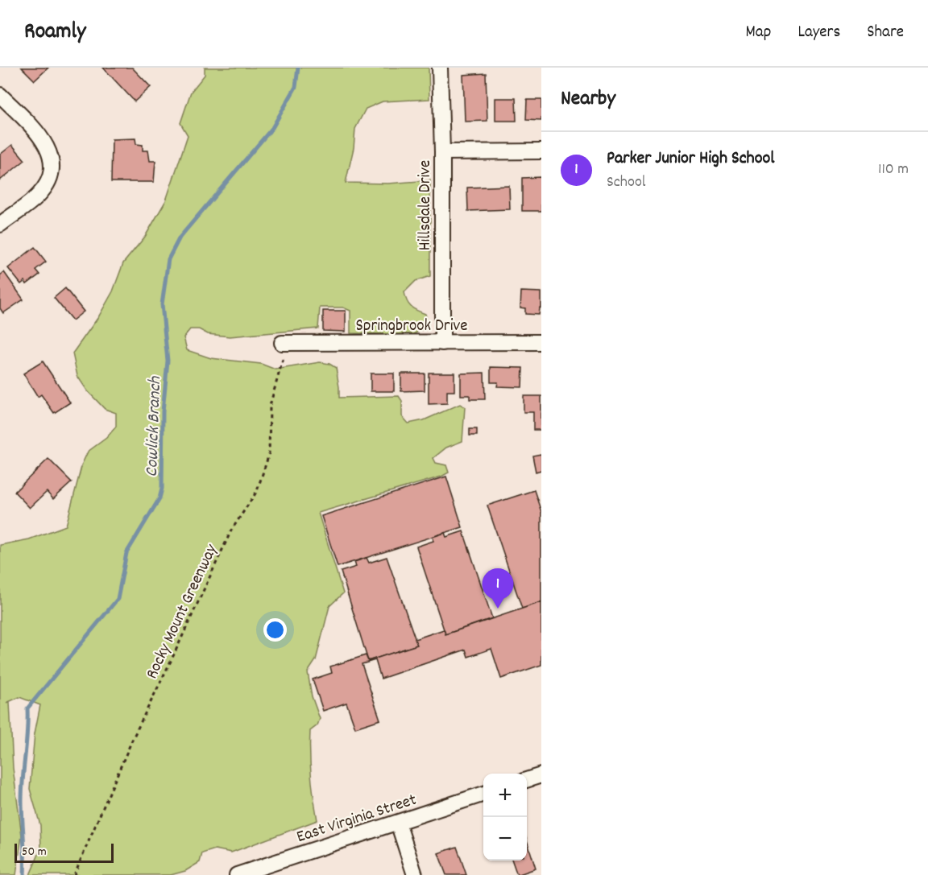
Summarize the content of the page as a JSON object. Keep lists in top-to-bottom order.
{
  "streets": {
    "street": ["Hillsdale Drive", "Springbrook Drive", "East Virginia Street"],
    "path": ["Rocky Mount Greenway"]
  },
  "crossings": [
    ["Hillsdale Drive", "Springbrook Drive"],
    ["Springbrook Drive", "Rocky Mount Greenway"]
  ],
  "water": ["Cowlick Branch"],
  "scale_bar": "50 m",
  "page": {
    "header": "Roamly",
    "nav": ["Map", "Layers", "Share"],
    "heading": "Nearby",
    "list": [
      {
        "mark": "1",
        "name": "Parker Junior High School",
        "note": "School",
        "value": "110 m"
      }
    ],
    "pins": "1",
    "map_buttons": ["+", "−"],
    "scale": "50 m"
  }
}
